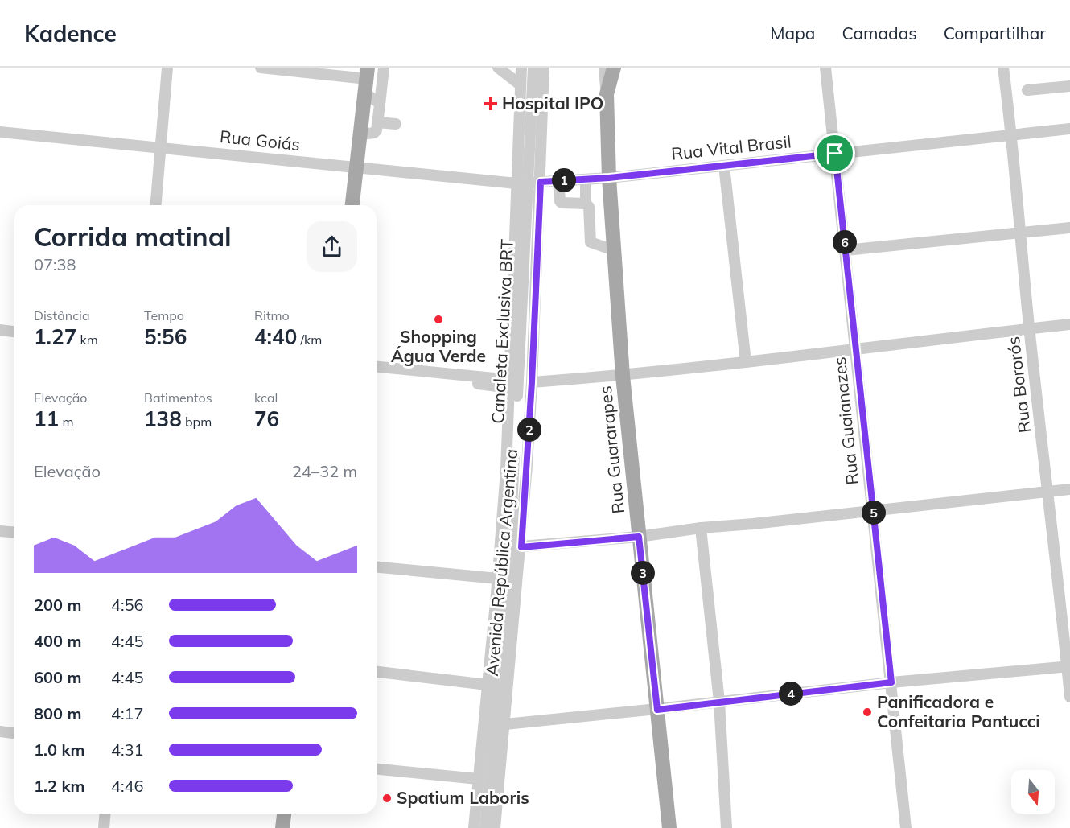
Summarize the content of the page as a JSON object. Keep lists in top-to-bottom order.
{
  "streets": {
    "main road": ["Rua Guararapes"],
    "street": [
      "Rua Goiás",
      "Rua Vital Brasil",
      "Canaleta Exclusiva BRT",
      "Rua Bororós",
      "Rua Guaianazes",
      "Avenida República Argentina"
    ]
  },
  "crossings": [
    ["Rua Goiás", "Rua Vital Brasil"],
    ["Rua Goiás", "Canaleta Exclusiva BRT"],
    ["Rua Goiás", "Avenida República Argentina"],
    ["Rua Vital Brasil", "Canaleta Exclusiva BRT"],
    ["Rua Vital Brasil", "Rua Bororós"],
    ["Rua Vital Brasil", "Rua Guaianazes"],
    ["Rua Vital Brasil", "Rua Guararapes"],
    ["Rua Vital Brasil", "Avenida República Argentina"],
    ["Canaleta Exclusiva BRT", "Avenida República Argentina"]
  ],
  "places": {
    "health": ["Hospital IPO"],
    "other": ["Shopping Água Verde", "Panificadora e Confeitaria Pantucci", "Spatium Laboris"]
  },
  "north": "bottom",
  "page": {
    "header": "Kadence",
    "nav": ["Mapa", "Camadas", "Compartilhar"],
    "pins": [
      "1",
      "6",
      "2",
      "5",
      "3",
      "4"
    ],
    "heading": ["Corrida matinal", "07:38"],
    "stats": [
      ["Distância", "1.27 km"],
      ["Tempo", "5:56"],
      ["Ritmo", "4:40 /km"],
      ["Elevação", "11 m"],
      ["Batimentos", "138 bpm"],
      ["kcal", "76"]
    ],
    "chart": ["Elevação", "24–32 m"],
    "list": [
      {
        "name": "200 m",
        "note": "4:56"
      },
      {
        "name": "400 m",
        "note": "4:45"
      },
      {
        "name": "600 m",
        "note": "4:45"
      },
      {
        "name": "800 m",
        "note": "4:17"
      },
      {
        "name": "1.0 km",
        "note": "4:31"
      },
      {
        "name": "1.2 km",
        "note": "4:46"
      }
    ]
  }
}
